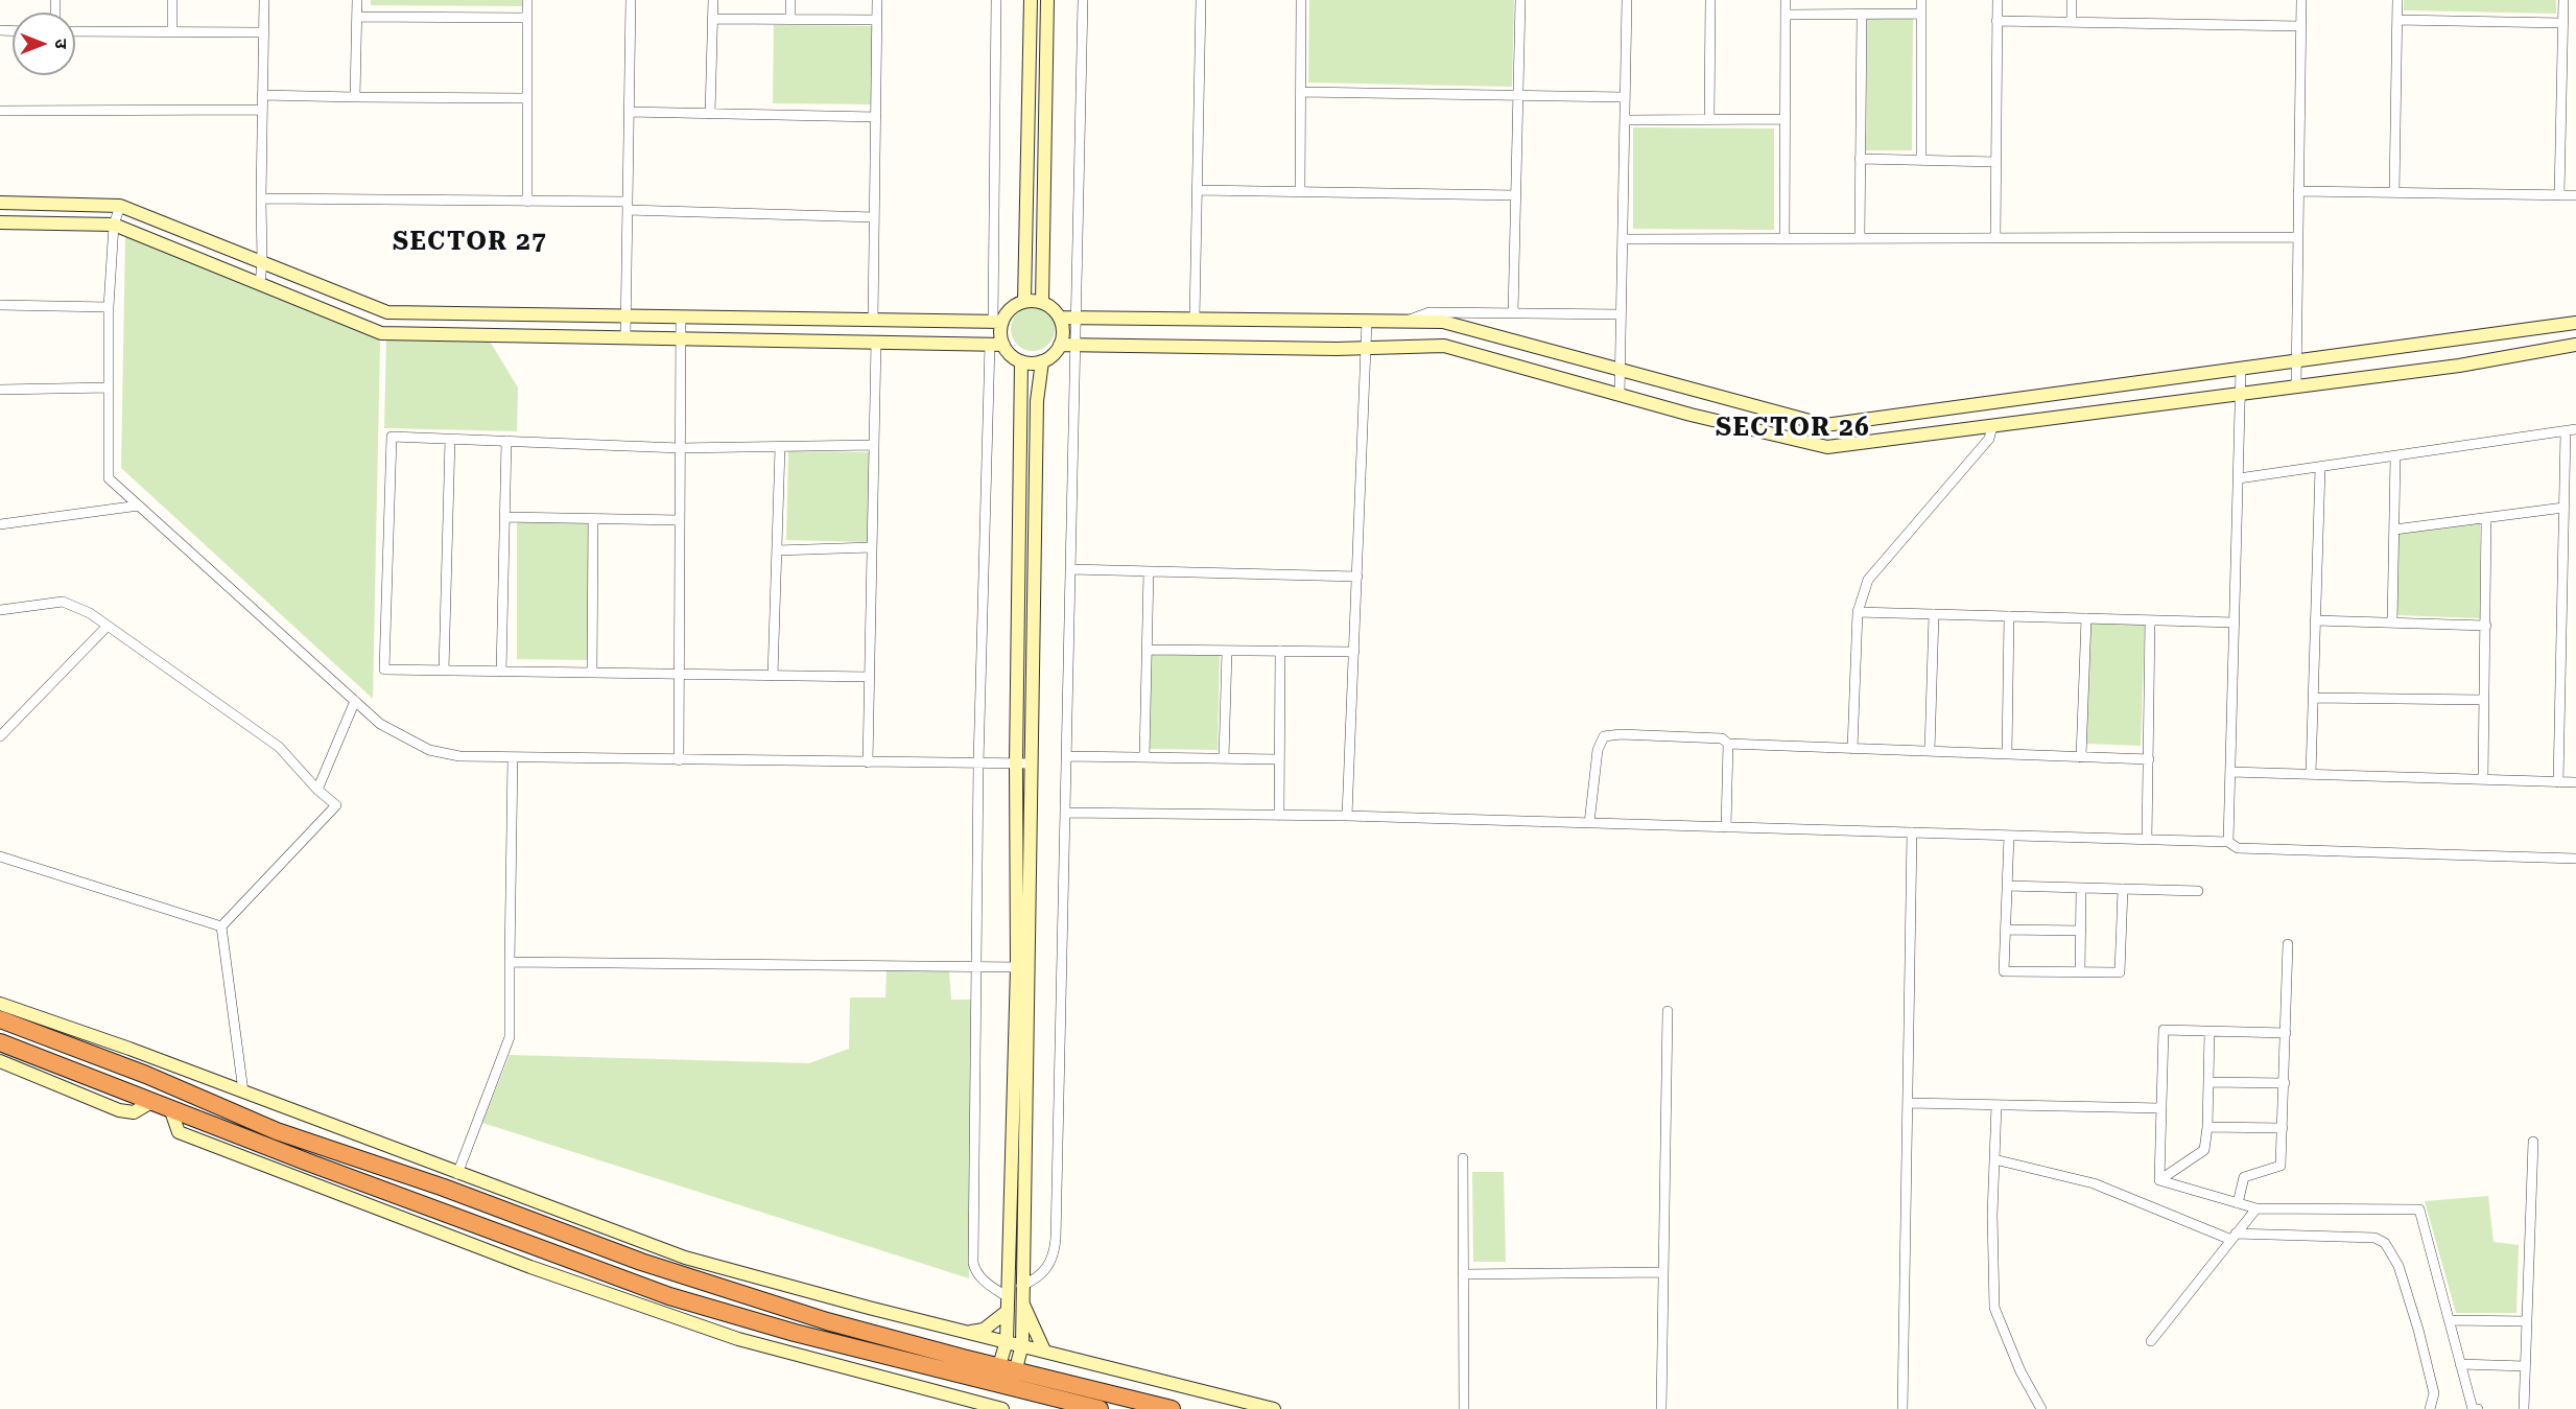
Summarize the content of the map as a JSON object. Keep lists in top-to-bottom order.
{
  "districts": ["SECTOR 27", "SECTOR 26"],
  "north": "right"
}
